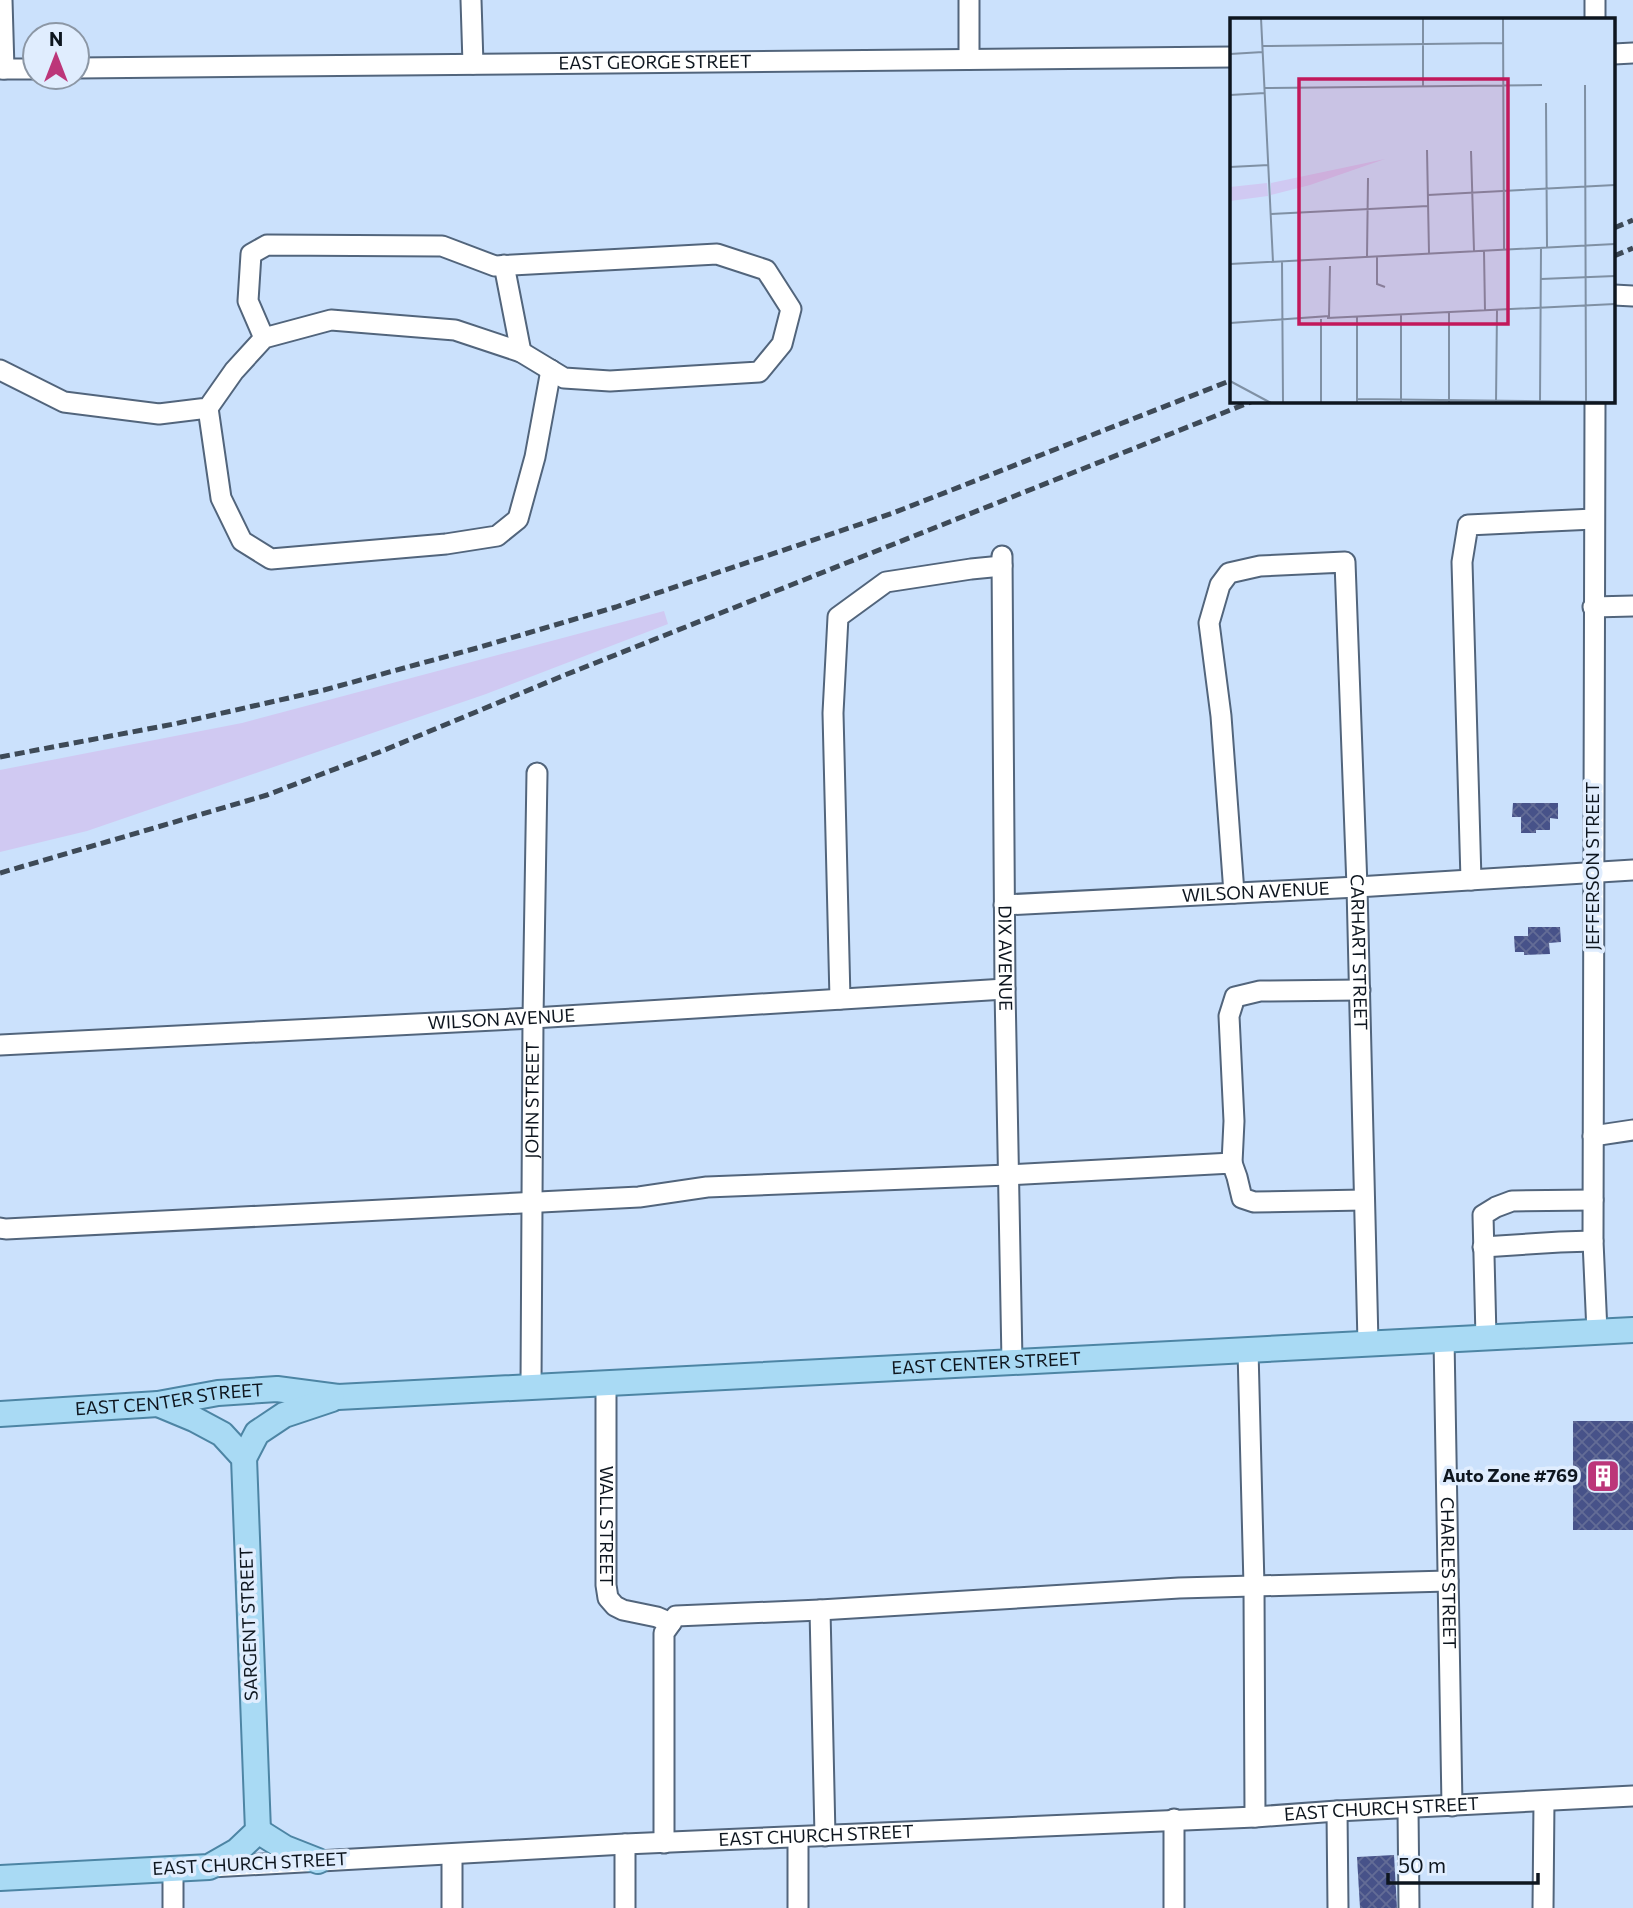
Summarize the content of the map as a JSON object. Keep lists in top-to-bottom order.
{
  "streets": {
    "main road": ["EAST CENTER STREET", "SARGENT STREET", "EAST CHURCH STREET"],
    "street": [
      "EAST GEORGE STREET",
      "JEFFERSON STREET",
      "WILSON AVENUE",
      "CARHART STREET",
      "DIX AVENUE",
      "JOHN STREET",
      "WALL STREET",
      "CHARLES STREET"
    ]
  },
  "crossings": [
    ["JEFFERSON STREET", "WILSON AVENUE"],
    ["JEFFERSON STREET", "EAST CENTER STREET"],
    ["WILSON AVENUE", "CARHART STREET"],
    ["WILSON AVENUE", "DIX AVENUE"],
    ["WILSON AVENUE", "JOHN STREET"],
    ["CARHART STREET", "EAST CENTER STREET"],
    ["DIX AVENUE", "EAST CENTER STREET"],
    ["JOHN STREET", "EAST CENTER STREET"],
    ["EAST CENTER STREET", "WALL STREET"],
    ["EAST CENTER STREET", "CHARLES STREET"],
    ["EAST CENTER STREET", "SARGENT STREET"],
    ["CHARLES STREET", "EAST CHURCH STREET"]
  ],
  "places": {
    "building": ["Auto Zone #769"]
  },
  "scale_bar": "50 m",
  "north": "top"
}
